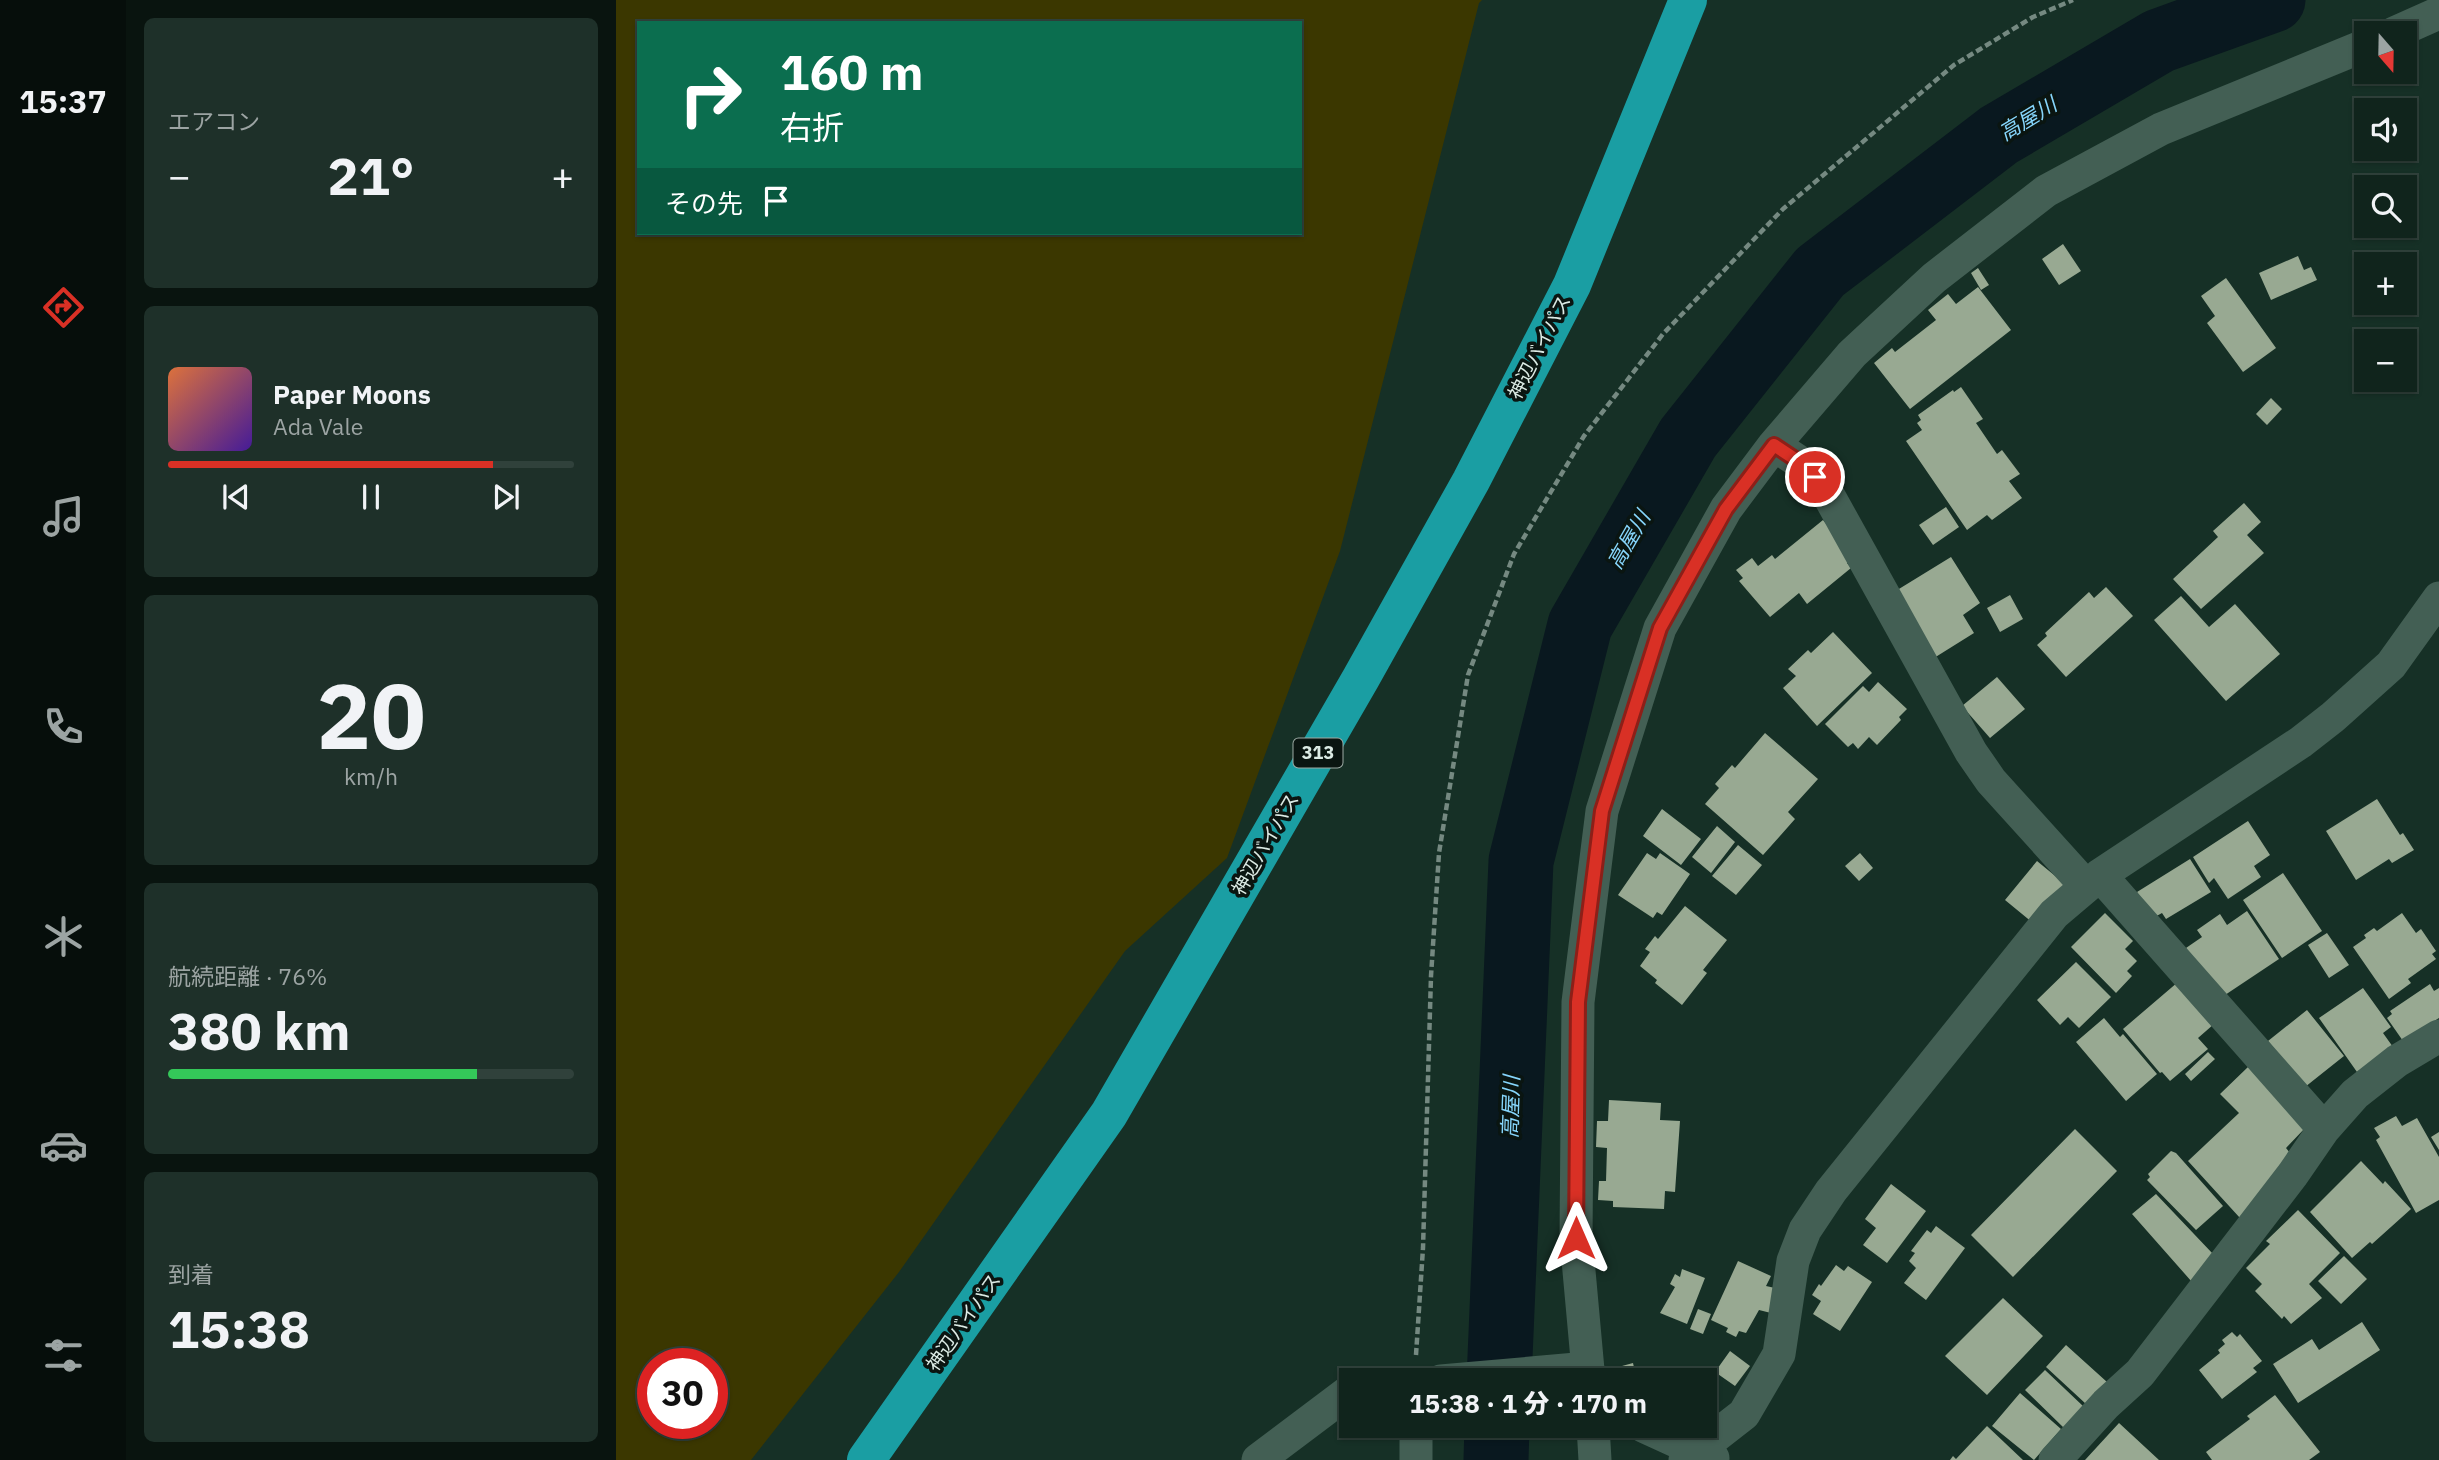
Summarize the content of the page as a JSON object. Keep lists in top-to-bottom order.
{
  "streets": {
    "highway": ["神辺バイパス", "313"]
  },
  "water": ["高屋川"],
  "north": "bottom",
  "page": {
    "tabs": "15:37",
    "tile": [
      "エアコン",
      ["20", "km/h"],
      ["航続距離 · 76%", "380 km"],
      ["到着", "15:38"]
    ],
    "map_buttons": ["+", "−"],
    "turn": ["160 m", "右折"],
    "heat": ["−", "21°", "+"],
    "then": "その先",
    "song": ["Paper Moons", "Ada Vale"],
    "limit": "30",
    "trip": "15:38 · 1 分 · 170 m"
  }
}
